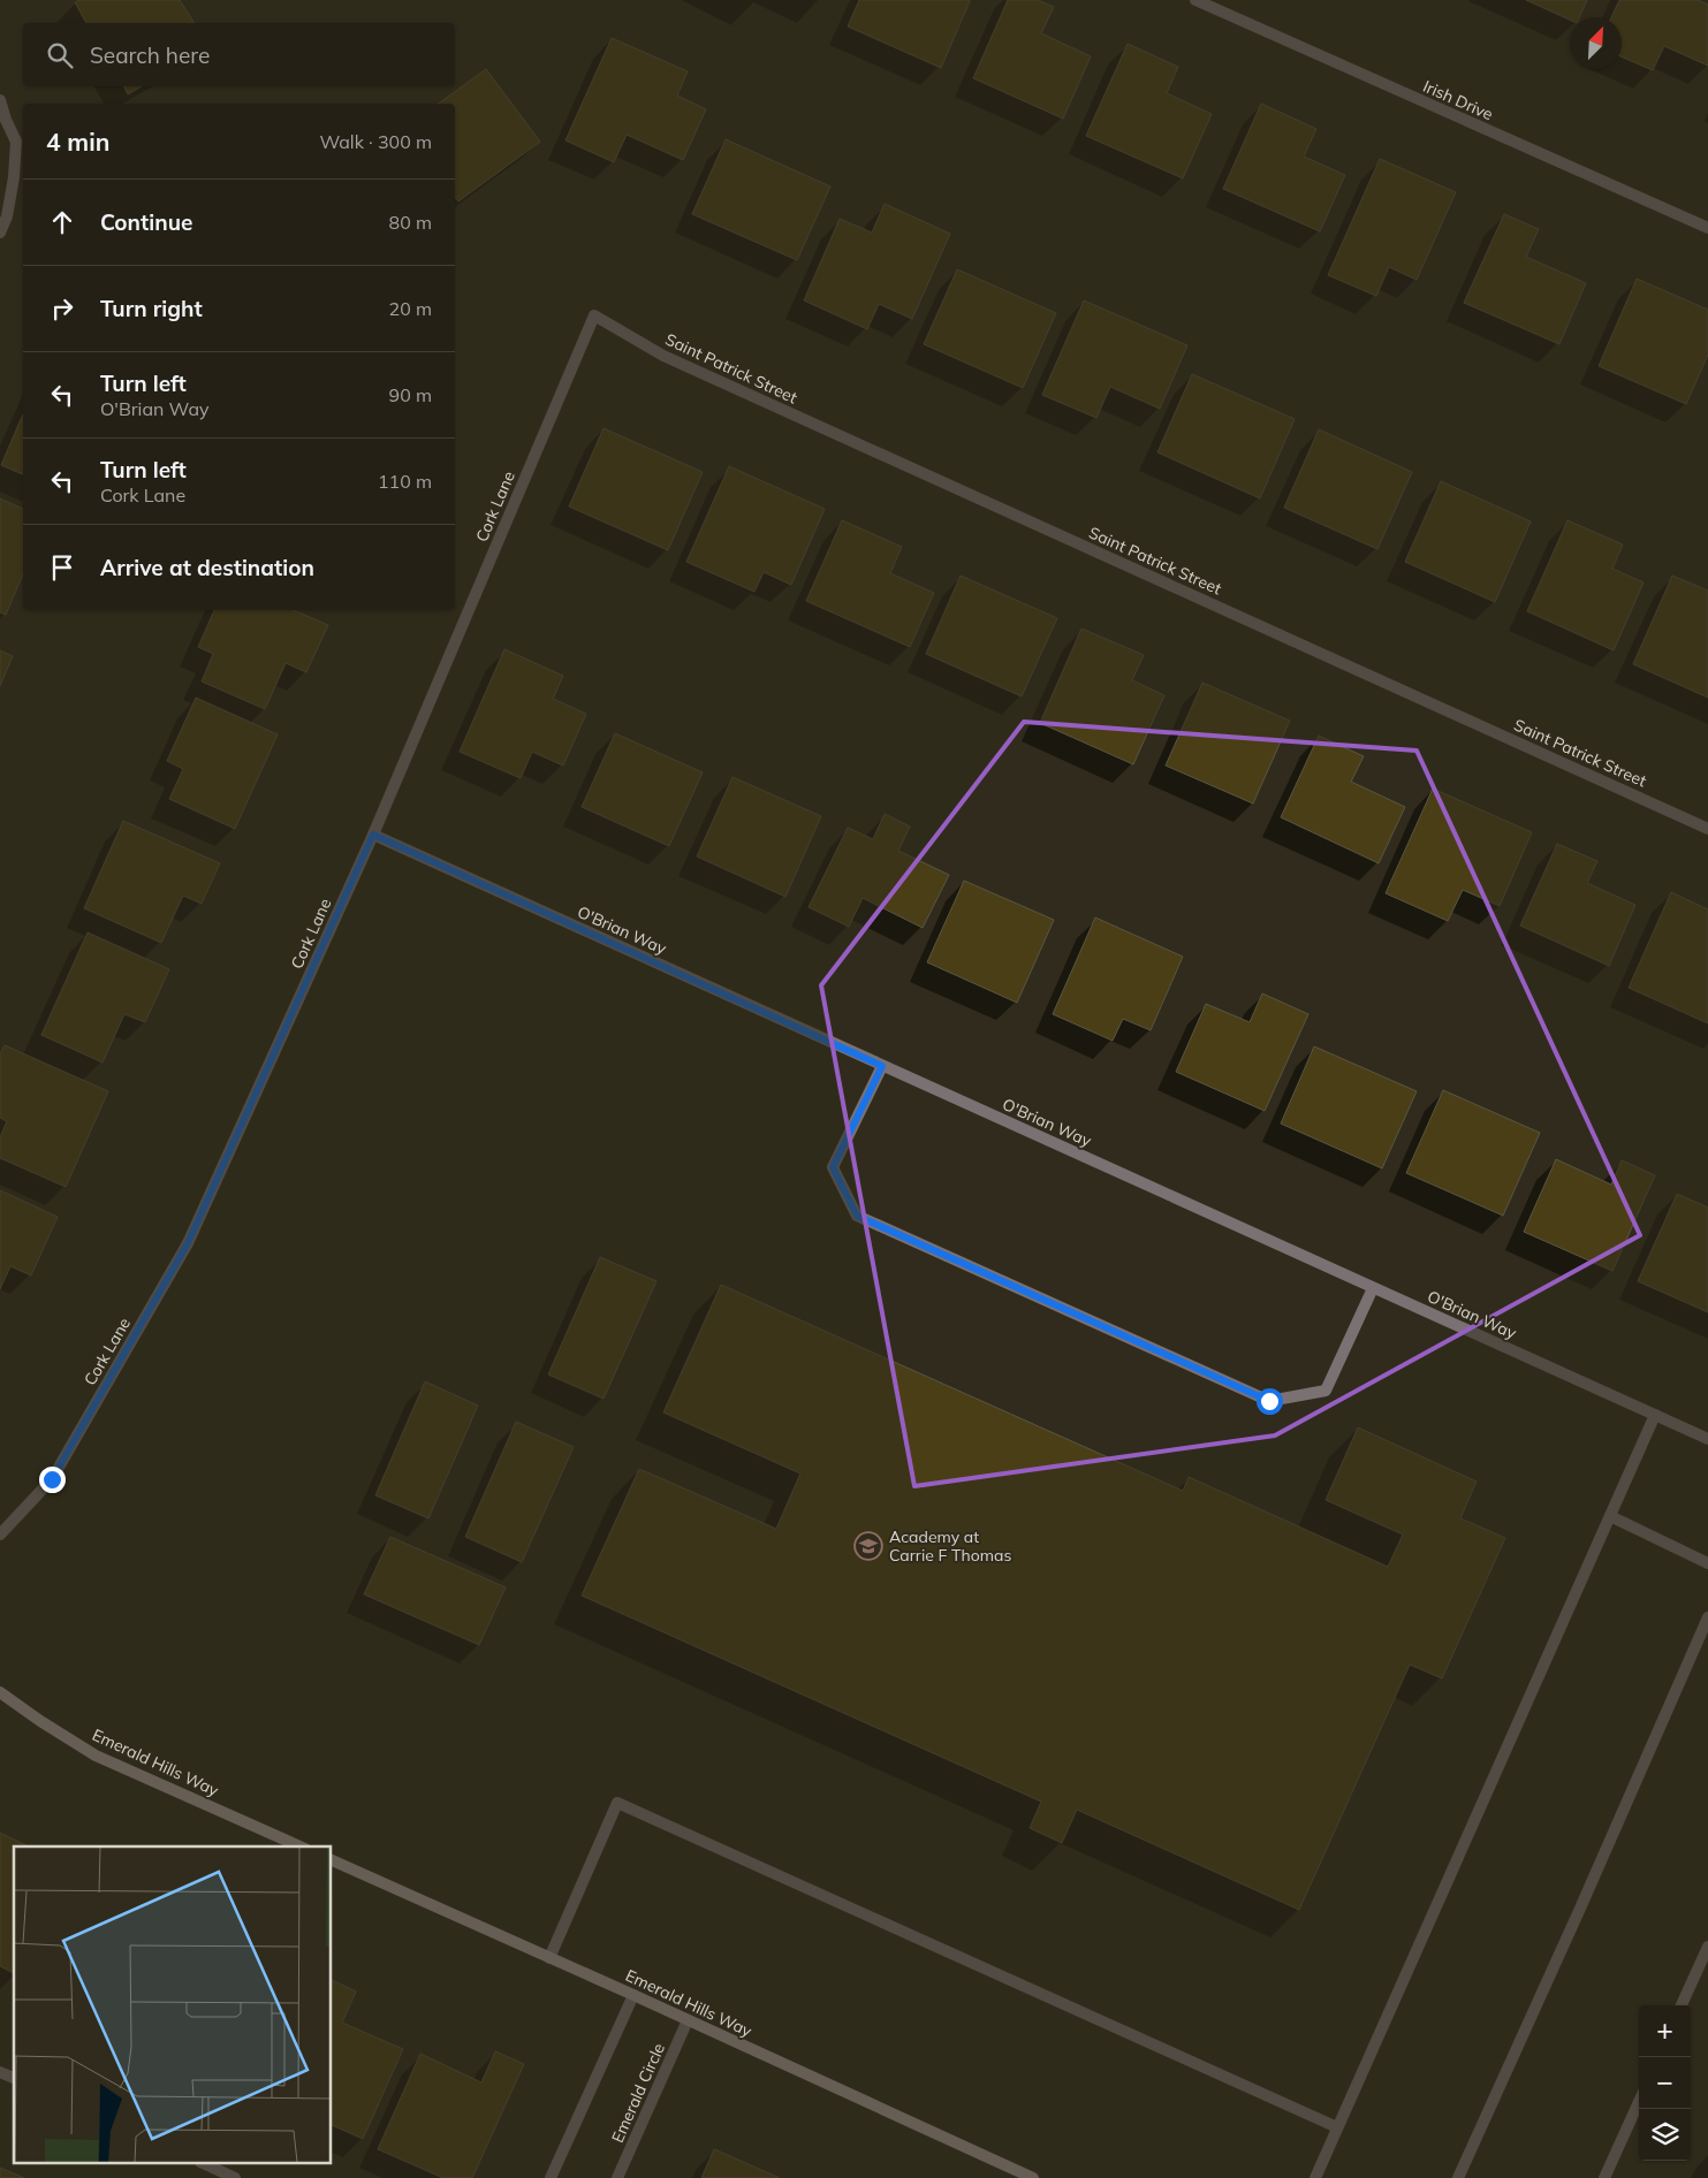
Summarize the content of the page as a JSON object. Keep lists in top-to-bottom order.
{
  "streets": {
    "street": [
      "Irish Drive",
      "Saint Patrick Street",
      "Cork Lane",
      "O'Brian Way",
      "Emerald Hills Way",
      "Emerald Circle"
    ]
  },
  "crossings": [
    ["Saint Patrick Street", "Cork Lane"],
    ["Cork Lane", "O'Brian Way"],
    ["Emerald Hills Way", "Emerald Circle"]
  ],
  "places": {
    "school or university": ["Academy at Carrie F Thomas"]
  },
  "north": "top right",
  "page": {
    "search": "Search here",
    "heading": ["4 min", "Walk · 300 m"],
    "list": [
      ["Continue", "80 m"],
      ["Turn right", "20 m"],
      ["Turn left", "O'Brian Way", "90 m"],
      ["Turn left", "Cork Lane", "110 m"],
      "Arrive at destination"
    ],
    "map_buttons": ["+", "−"]
  }
}
